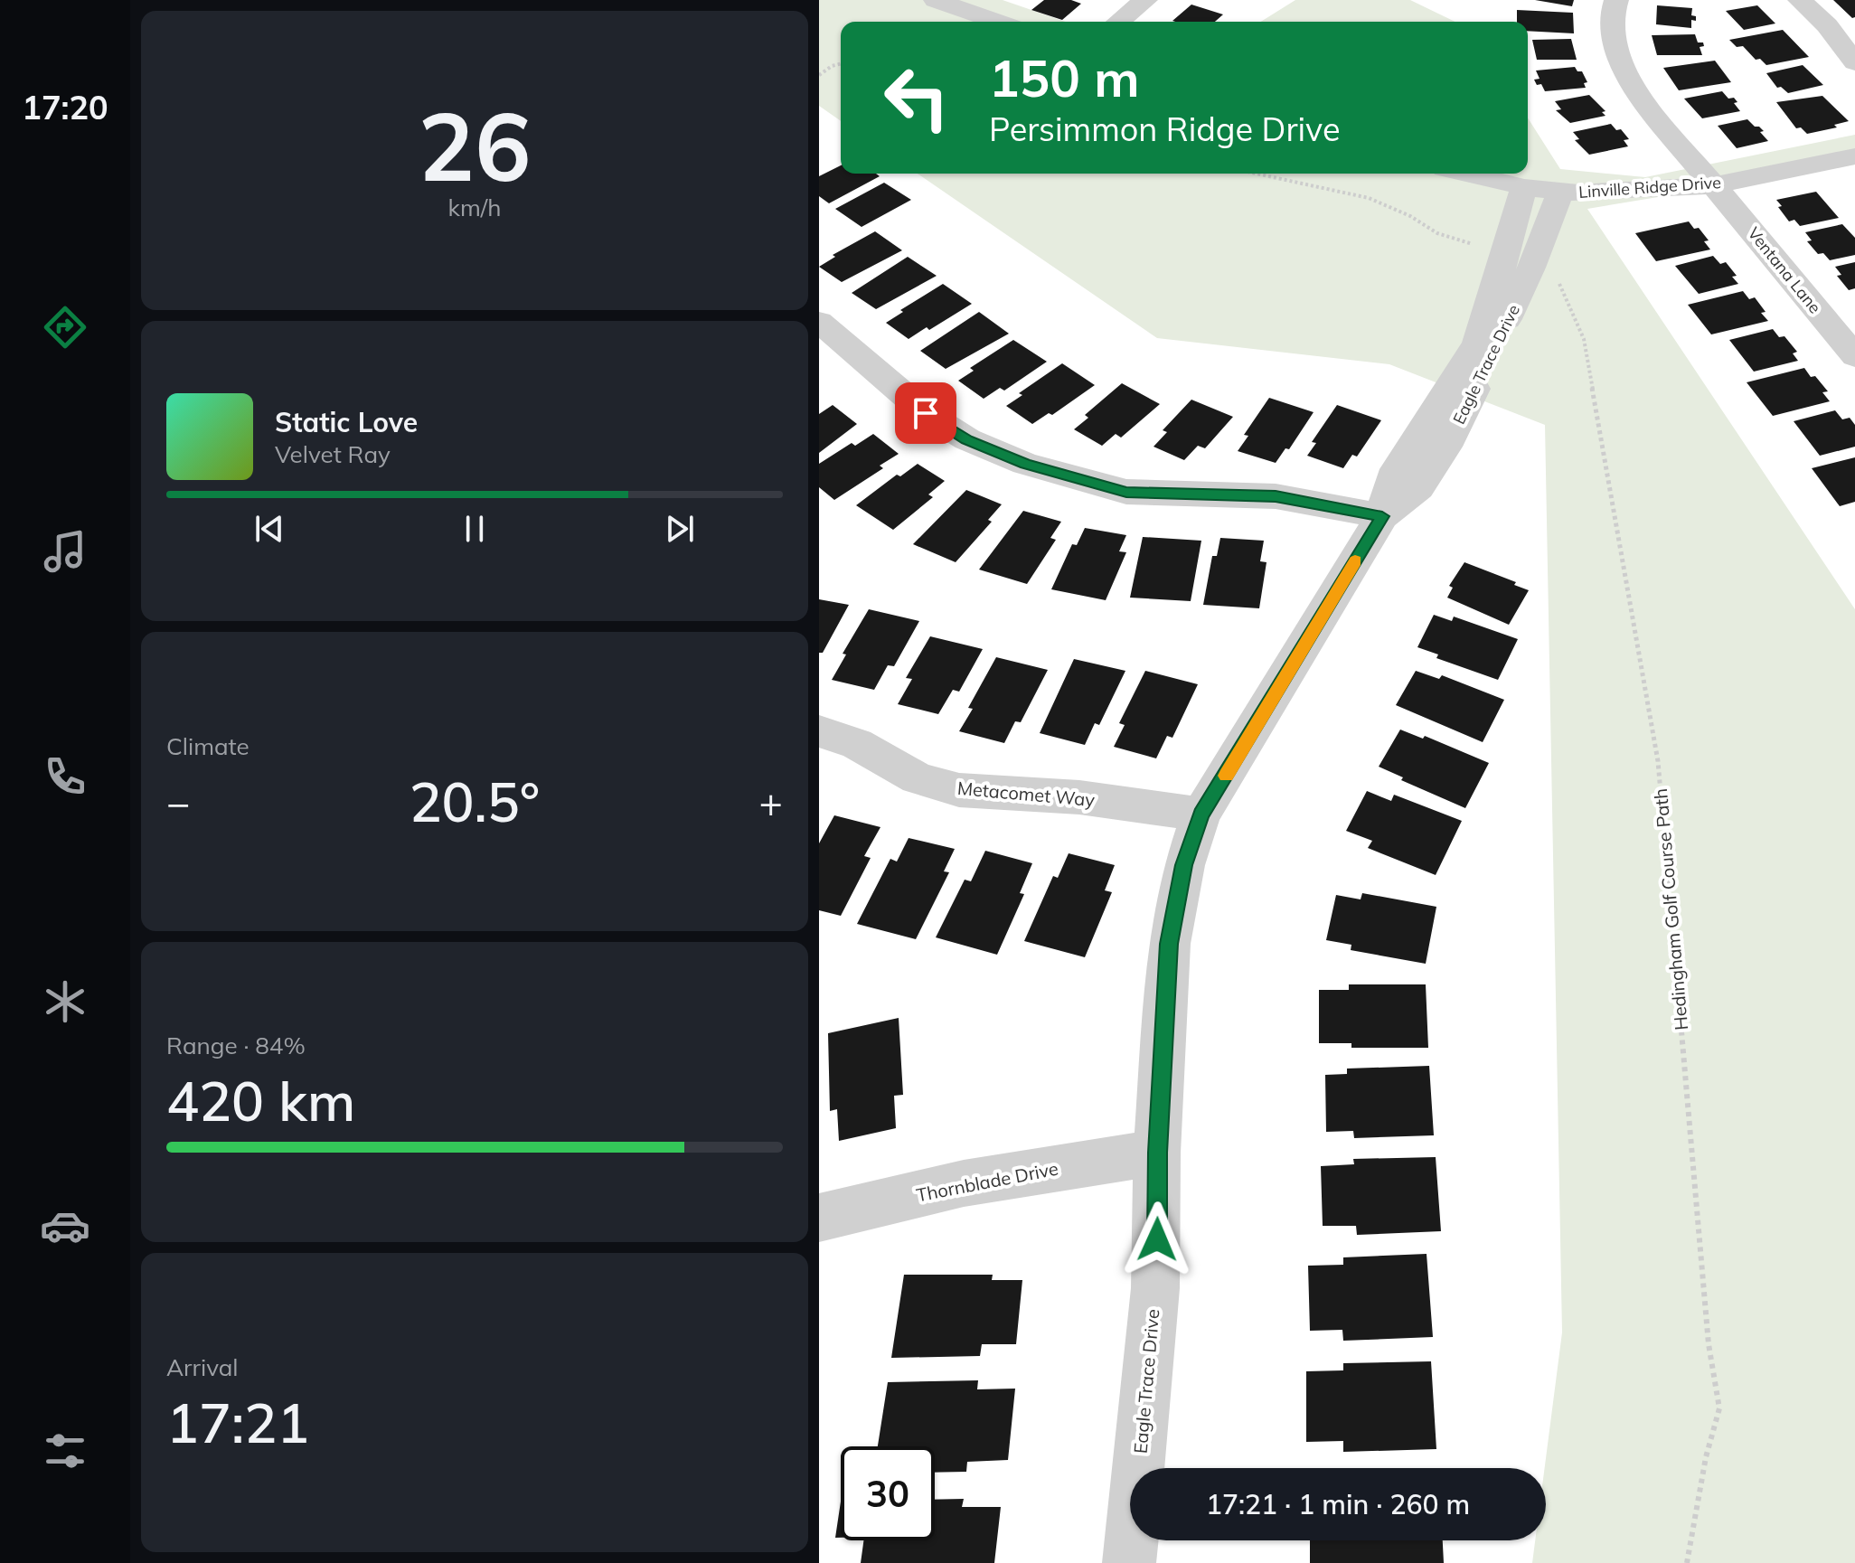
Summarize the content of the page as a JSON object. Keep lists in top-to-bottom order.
{
  "streets": {
    "street": [
      "Linville Ridge Drive",
      "Ventana Lane",
      "Eagle Trace Drive",
      "Metacomet Way",
      "Thornblade Drive"
    ],
    "path": ["Hedingham Golf Course Path"]
  },
  "crossings": [
    ["Linville Ridge Drive", "Ventana Lane"],
    ["Linville Ridge Drive", "Eagle Trace Drive"],
    ["Eagle Trace Drive", "Metacomet Way"],
    ["Eagle Trace Drive", "Thornblade Drive"]
  ],
  "page": {
    "tabs": "17:20",
    "tile": [
      ["26", "km/h"],
      "Climate",
      ["Range · 84%", "420 km"],
      ["Arrival", "17:21"]
    ],
    "turn": ["150 m", "Persimmon Ridge Drive"],
    "song": ["Static Love", "Velvet Ray"],
    "heat": ["−", "20.5°", "+"],
    "limit": "30",
    "trip": "17:21 · 1 min · 260 m"
  }
}
